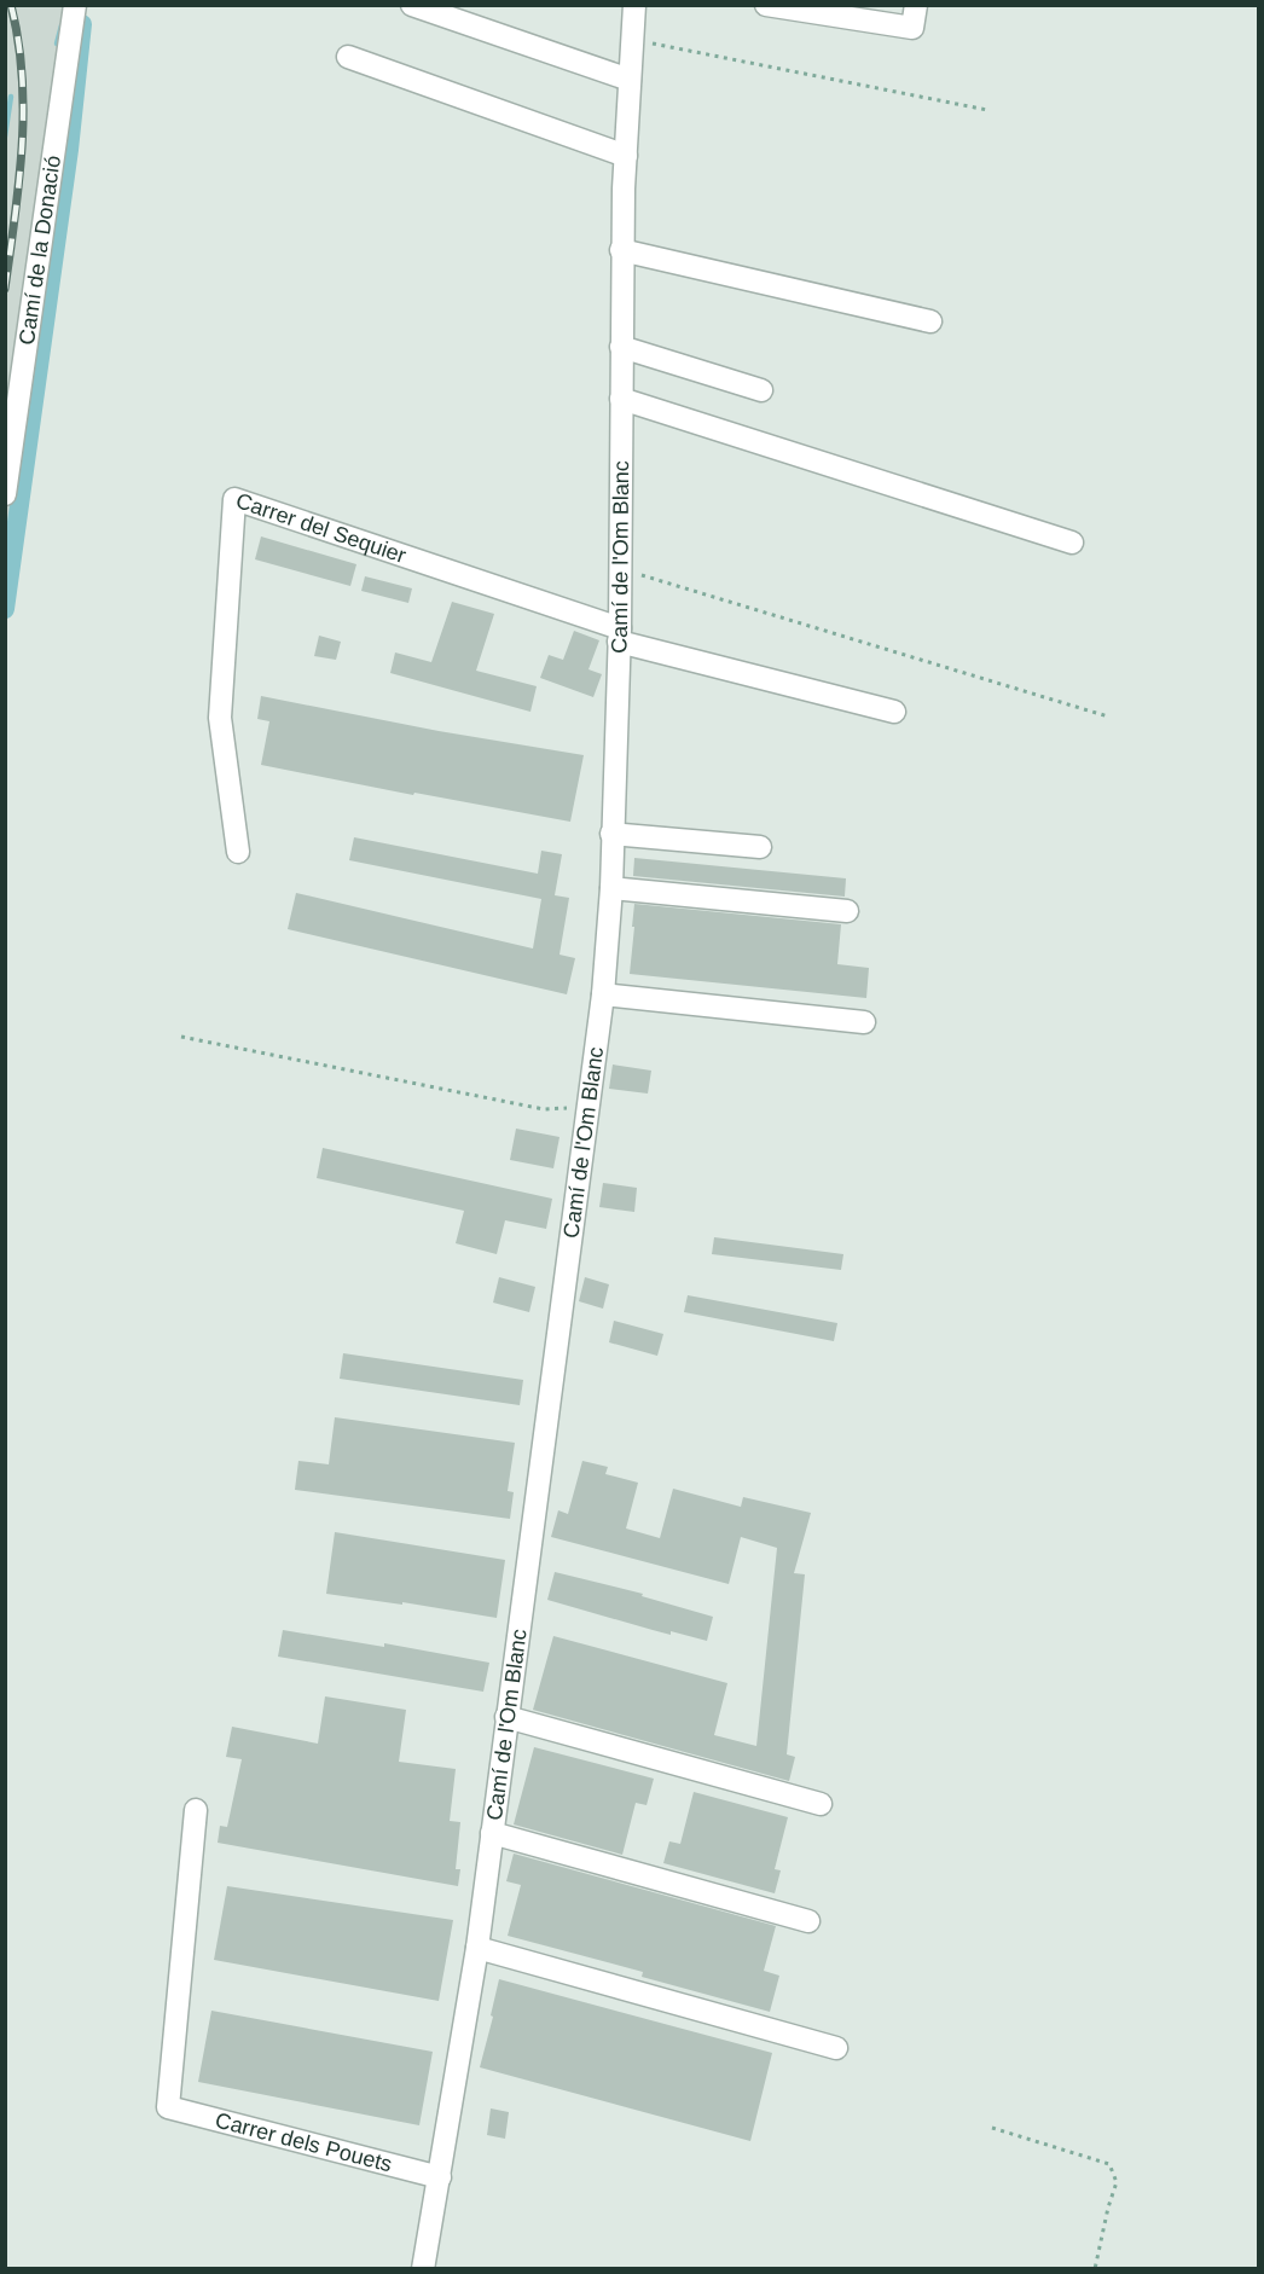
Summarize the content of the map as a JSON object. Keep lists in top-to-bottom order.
{
  "streets": {
    "street": [
      "Camí de la Donació",
      "Carrer del Sequier",
      "Camí de l'Om Blanc",
      "Carrer dels Pouets"
    ]
  },
  "crossings": [
    ["Carrer del Sequier", "Camí de l'Om Blanc"],
    ["Camí de l'Om Blanc", "Carrer dels Pouets"]
  ]
}
